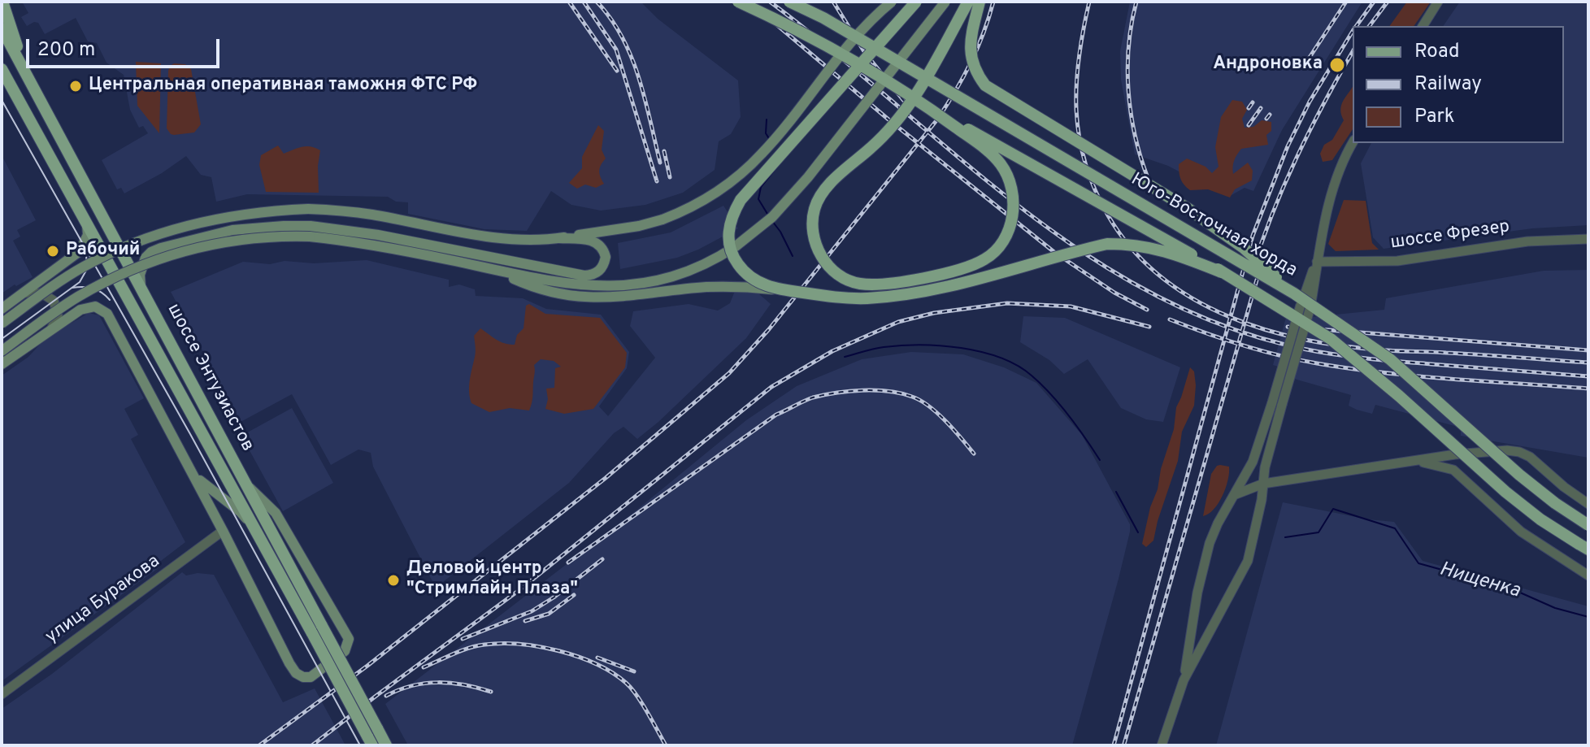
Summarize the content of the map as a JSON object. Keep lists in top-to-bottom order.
{
  "streets": {
    "main road": ["Юго-Восточная хорда", "шоссе Энтузиастов"],
    "street": ["шоссе Фрезер", "улица Буракова"]
  },
  "water": ["Нищенка"],
  "places": [
    "Андроновка",
    "Центральная оперативная таможня ФТС РФ",
    "Рабочий",
    "Деловой центр \"Стримлайн Плаза\""
  ],
  "legend": ["Road", "Railway", "Park"],
  "scale_bar": "200 m"
}
